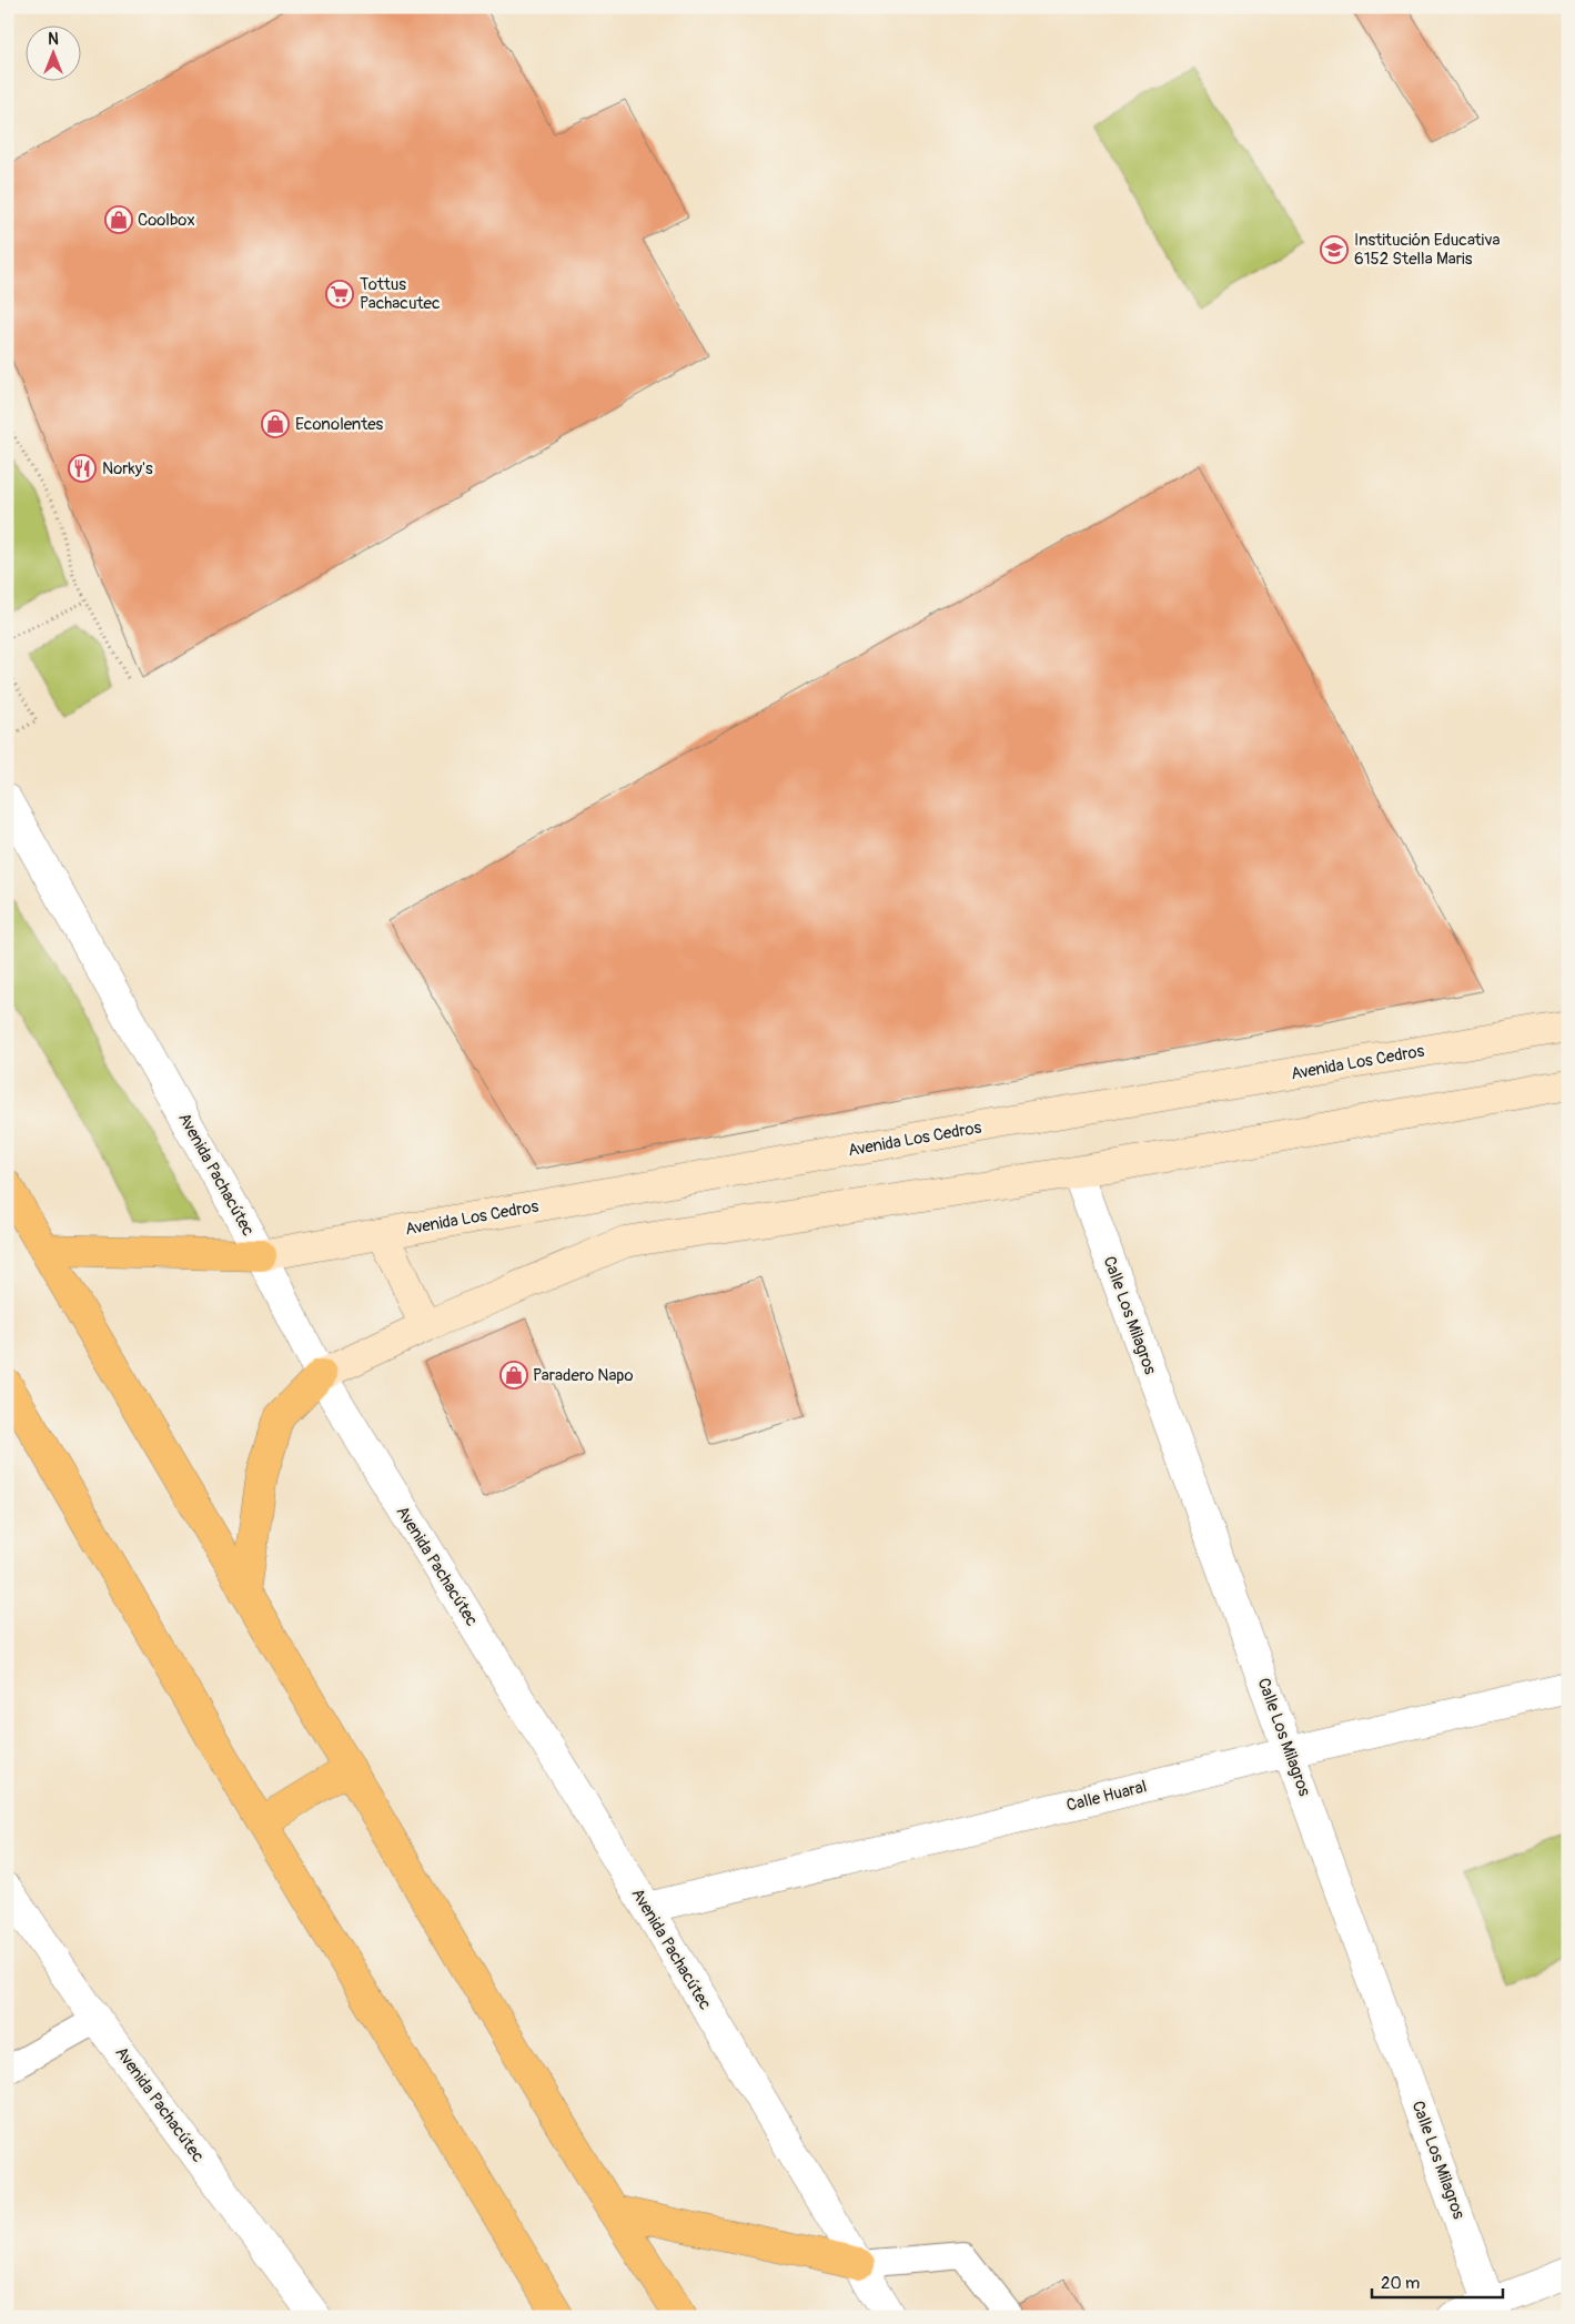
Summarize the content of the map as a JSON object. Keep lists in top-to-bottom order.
{
  "streets": {
    "street": [
      "Avenida Los Cedros",
      "Avenida Pachacútec",
      "Calle Los Milagros",
      "Calle Huaral"
    ]
  },
  "crossings": [
    ["Avenida Los Cedros", "Avenida Pachacútec"],
    ["Avenida Pachacútec", "Calle Huaral"],
    ["Calle Los Milagros", "Calle Huaral"]
  ],
  "places": {
    "shop": ["Coolbox", "Econolentes", "Paradero Napo"],
    "school or university": ["Institución Educativa 6152 Stella Maris"],
    "supermarket": ["Tottus Pachacutec"],
    "restaurant": ["Norky's"]
  },
  "scale_bar": "20 m",
  "north": "top"
}
